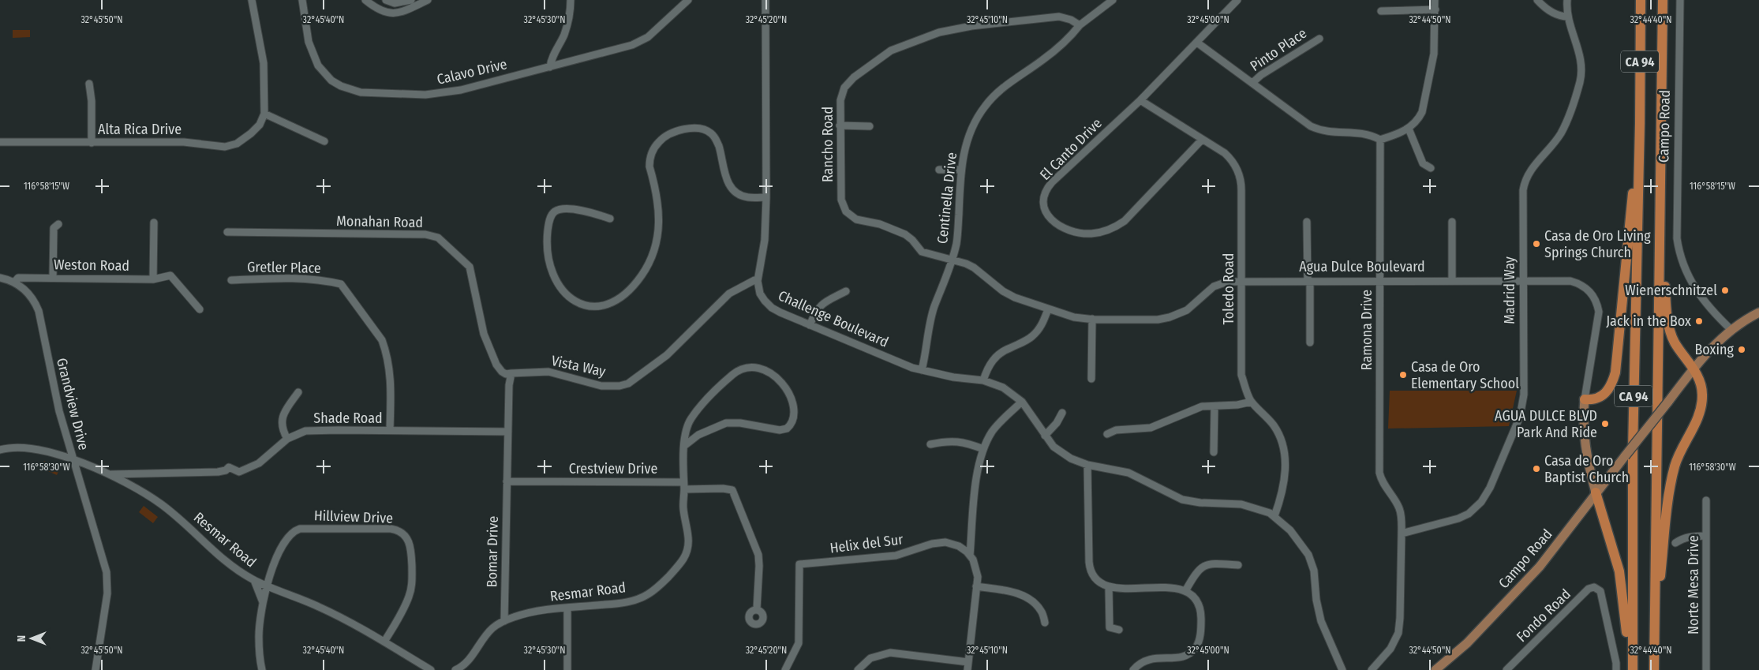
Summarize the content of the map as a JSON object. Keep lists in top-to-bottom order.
{
  "streets": {
    "highway": ["CA 94"],
    "main road": ["Campo Road", "Agua Dulce Boulevard"],
    "street": [
      "Pinto Place",
      "Calavo Drive",
      "Alta Rica Drive",
      "Rancho Road",
      "El Canto Drive",
      "Centinella Drive",
      "Monahan Road",
      "Weston Road",
      "Gretler Place",
      "Toledo Road",
      "Madrid Way",
      "Challenge Boulevard",
      "Ramona Drive",
      "Vista Way",
      "Grandview Drive",
      "Shade Road",
      "Crestview Drive",
      "Hillview Drive",
      "Resmar Road",
      "Helix del Sur",
      "Bomar Drive",
      "Norte Mesa Drive",
      "Fondo Road"
    ]
  },
  "crossings": [
    ["Campo Road", "Agua Dulce Boulevard"],
    ["Rancho Road", "Centinella Drive"],
    ["Rancho Road", "Agua Dulce Boulevard"],
    ["El Canto Drive", "Toledo Road"],
    ["Centinella Drive", "Agua Dulce Boulevard"],
    ["Centinella Drive", "Challenge Boulevard"],
    ["Monahan Road", "Vista Way"],
    ["Weston Road", "Grandview Drive"],
    ["Agua Dulce Boulevard", "Toledo Road"],
    ["Agua Dulce Boulevard", "Madrid Way"],
    ["Agua Dulce Boulevard", "Ramona Drive"],
    ["Gretler Place", "Shade Road"],
    ["Toledo Road", "Challenge Boulevard"],
    ["Madrid Way", "Ramona Drive"],
    ["Challenge Boulevard", "Vista Way"],
    ["Grandview Drive", "Resmar Road"],
    ["Shade Road", "Resmar Road"],
    ["Crestview Drive", "Resmar Road"],
    ["Crestview Drive", "Bomar Drive"],
    ["Hillview Drive", "Resmar Road"],
    ["Resmar Road", "Bomar Drive"]
  ],
  "places": [
    "Casa de Oro Living Springs Church",
    "Wienerschnitzel",
    "Jack in the Box",
    "Boxing",
    "Casa de Oro Elementary School",
    "AGUA DULCE BLVD Park And Ride",
    "Casa de Oro Baptist Church"
  ],
  "north": "left",
  "coordinates": [
    "32°45'50\"N",
    "32°45'40\"N",
    "32°45'30\"N",
    "32°45'20\"N",
    "32°45'10\"N",
    "32°45'00\"N",
    "32°44'50\"N",
    "32°44'40\"N",
    "116°58'15\"W",
    "116°58'30\"W"
  ]
}
